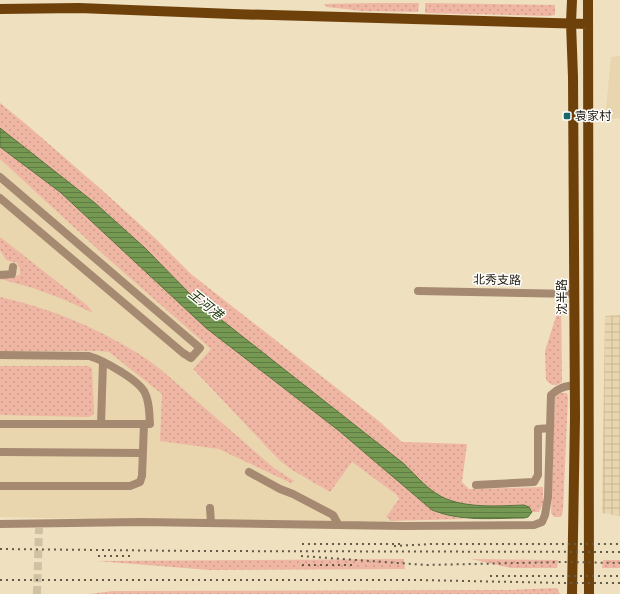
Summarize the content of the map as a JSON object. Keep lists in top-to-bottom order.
{
  "streets": {
    "main road": ["沈半路"],
    "street": ["北秀支路"]
  },
  "crossings": [
    ["北秀支路", "沈半路"]
  ],
  "water": ["王河港"],
  "places": {
    "transit": ["袁家村"]
  }
}
